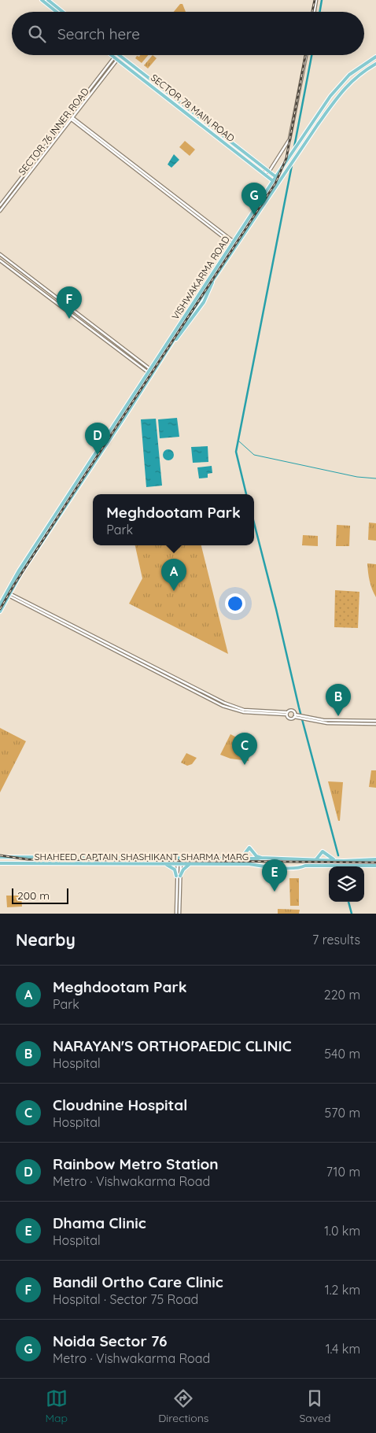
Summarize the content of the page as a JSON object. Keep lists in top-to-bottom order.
{
  "streets": {
    "main road": ["SECTOR 78 MAIN ROAD", "VISHWAKARMA ROAD", "SHAHEED CAPTAIN SHASHIKANT SHARMA MARG"],
    "street": ["SECTOR 76 INNER ROAD"]
  },
  "crossings": [
    ["SECTOR 78 MAIN ROAD", "SECTOR 76 INNER ROAD"],
    ["SECTOR 78 MAIN ROAD", "VISHWAKARMA ROAD"]
  ],
  "scale_bar": "200 m",
  "page": {
    "search": "Search here",
    "pins": [
      "G",
      "F",
      "D",
      "A",
      "B",
      "C",
      "E"
    ],
    "popup": ["Meghdootam Park", "Park"],
    "scale": "200 m",
    "heading": ["Nearby", "7 results"],
    "list": [
      {
        "mark": "A",
        "name": "Meghdootam Park",
        "note": "Park",
        "value": "220 m"
      },
      {
        "mark": "B",
        "name": "NARAYAN'S ORTHOPAEDIC CLINIC",
        "note": "Hospital",
        "value": "540 m"
      },
      {
        "mark": "C",
        "name": "Cloudnine Hospital",
        "note": "Hospital",
        "value": "570 m"
      },
      {
        "mark": "D",
        "name": "Rainbow Metro Station",
        "note": "Metro · Vishwakarma Road",
        "value": "710 m"
      },
      {
        "mark": "E",
        "name": "Dhama Clinic",
        "note": "Hospital",
        "value": "1.0 km"
      },
      {
        "mark": "F",
        "name": "Bandil Ortho Care Clinic",
        "note": "Hospital · Sector 75 Road",
        "value": "1.2 km"
      },
      {
        "mark": "G",
        "name": "Noida Sector 76",
        "note": "Metro · Vishwakarma Road",
        "value": "1.4 km"
      }
    ],
    "nav": ["Map", "Directions", "Saved"]
  }
}
